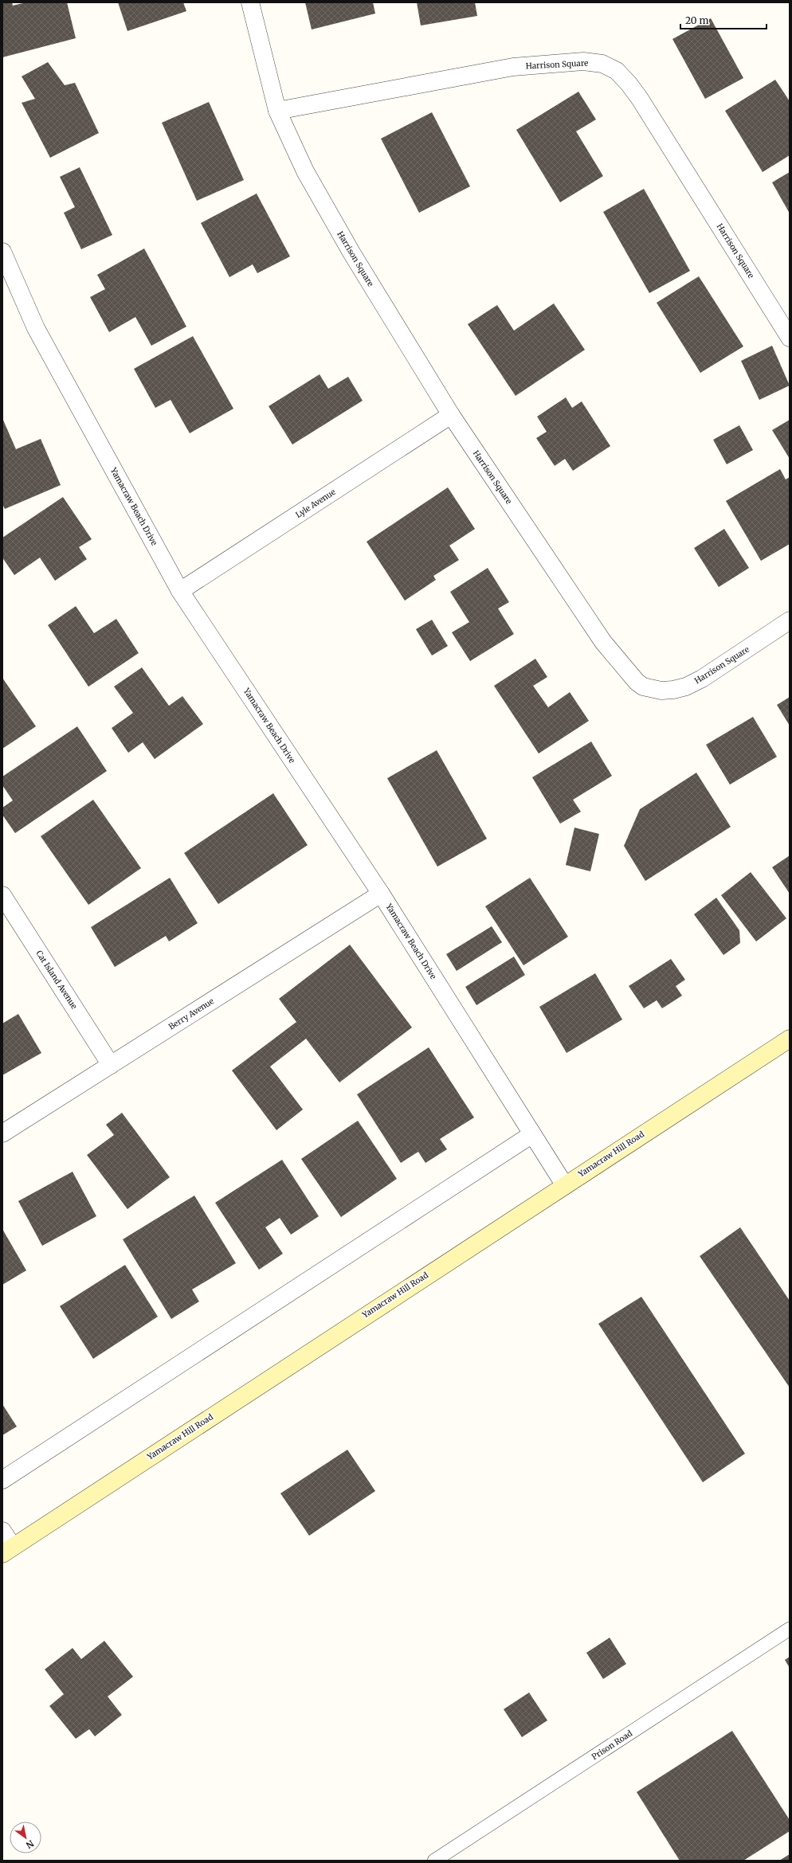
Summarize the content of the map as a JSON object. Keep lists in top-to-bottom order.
{
  "streets": {
    "main road": ["Yamacraw Hill Road"],
    "street": [
      "Harrison Square",
      "Lyle Avenue",
      "Yamacraw Beach Drive",
      "Cat Island Avenue",
      "Berry Avenue"
    ],
    "lane": ["Prison Road"]
  },
  "crossings": [
    ["Harrison Square", "Lyle Avenue"],
    ["Lyle Avenue", "Yamacraw Beach Drive"],
    ["Yamacraw Beach Drive", "Berry Avenue"],
    ["Yamacraw Beach Drive", "Yamacraw Hill Road"],
    ["Cat Island Avenue", "Berry Avenue"]
  ],
  "scale_bar": "20 m",
  "north": "bottom right"
}
